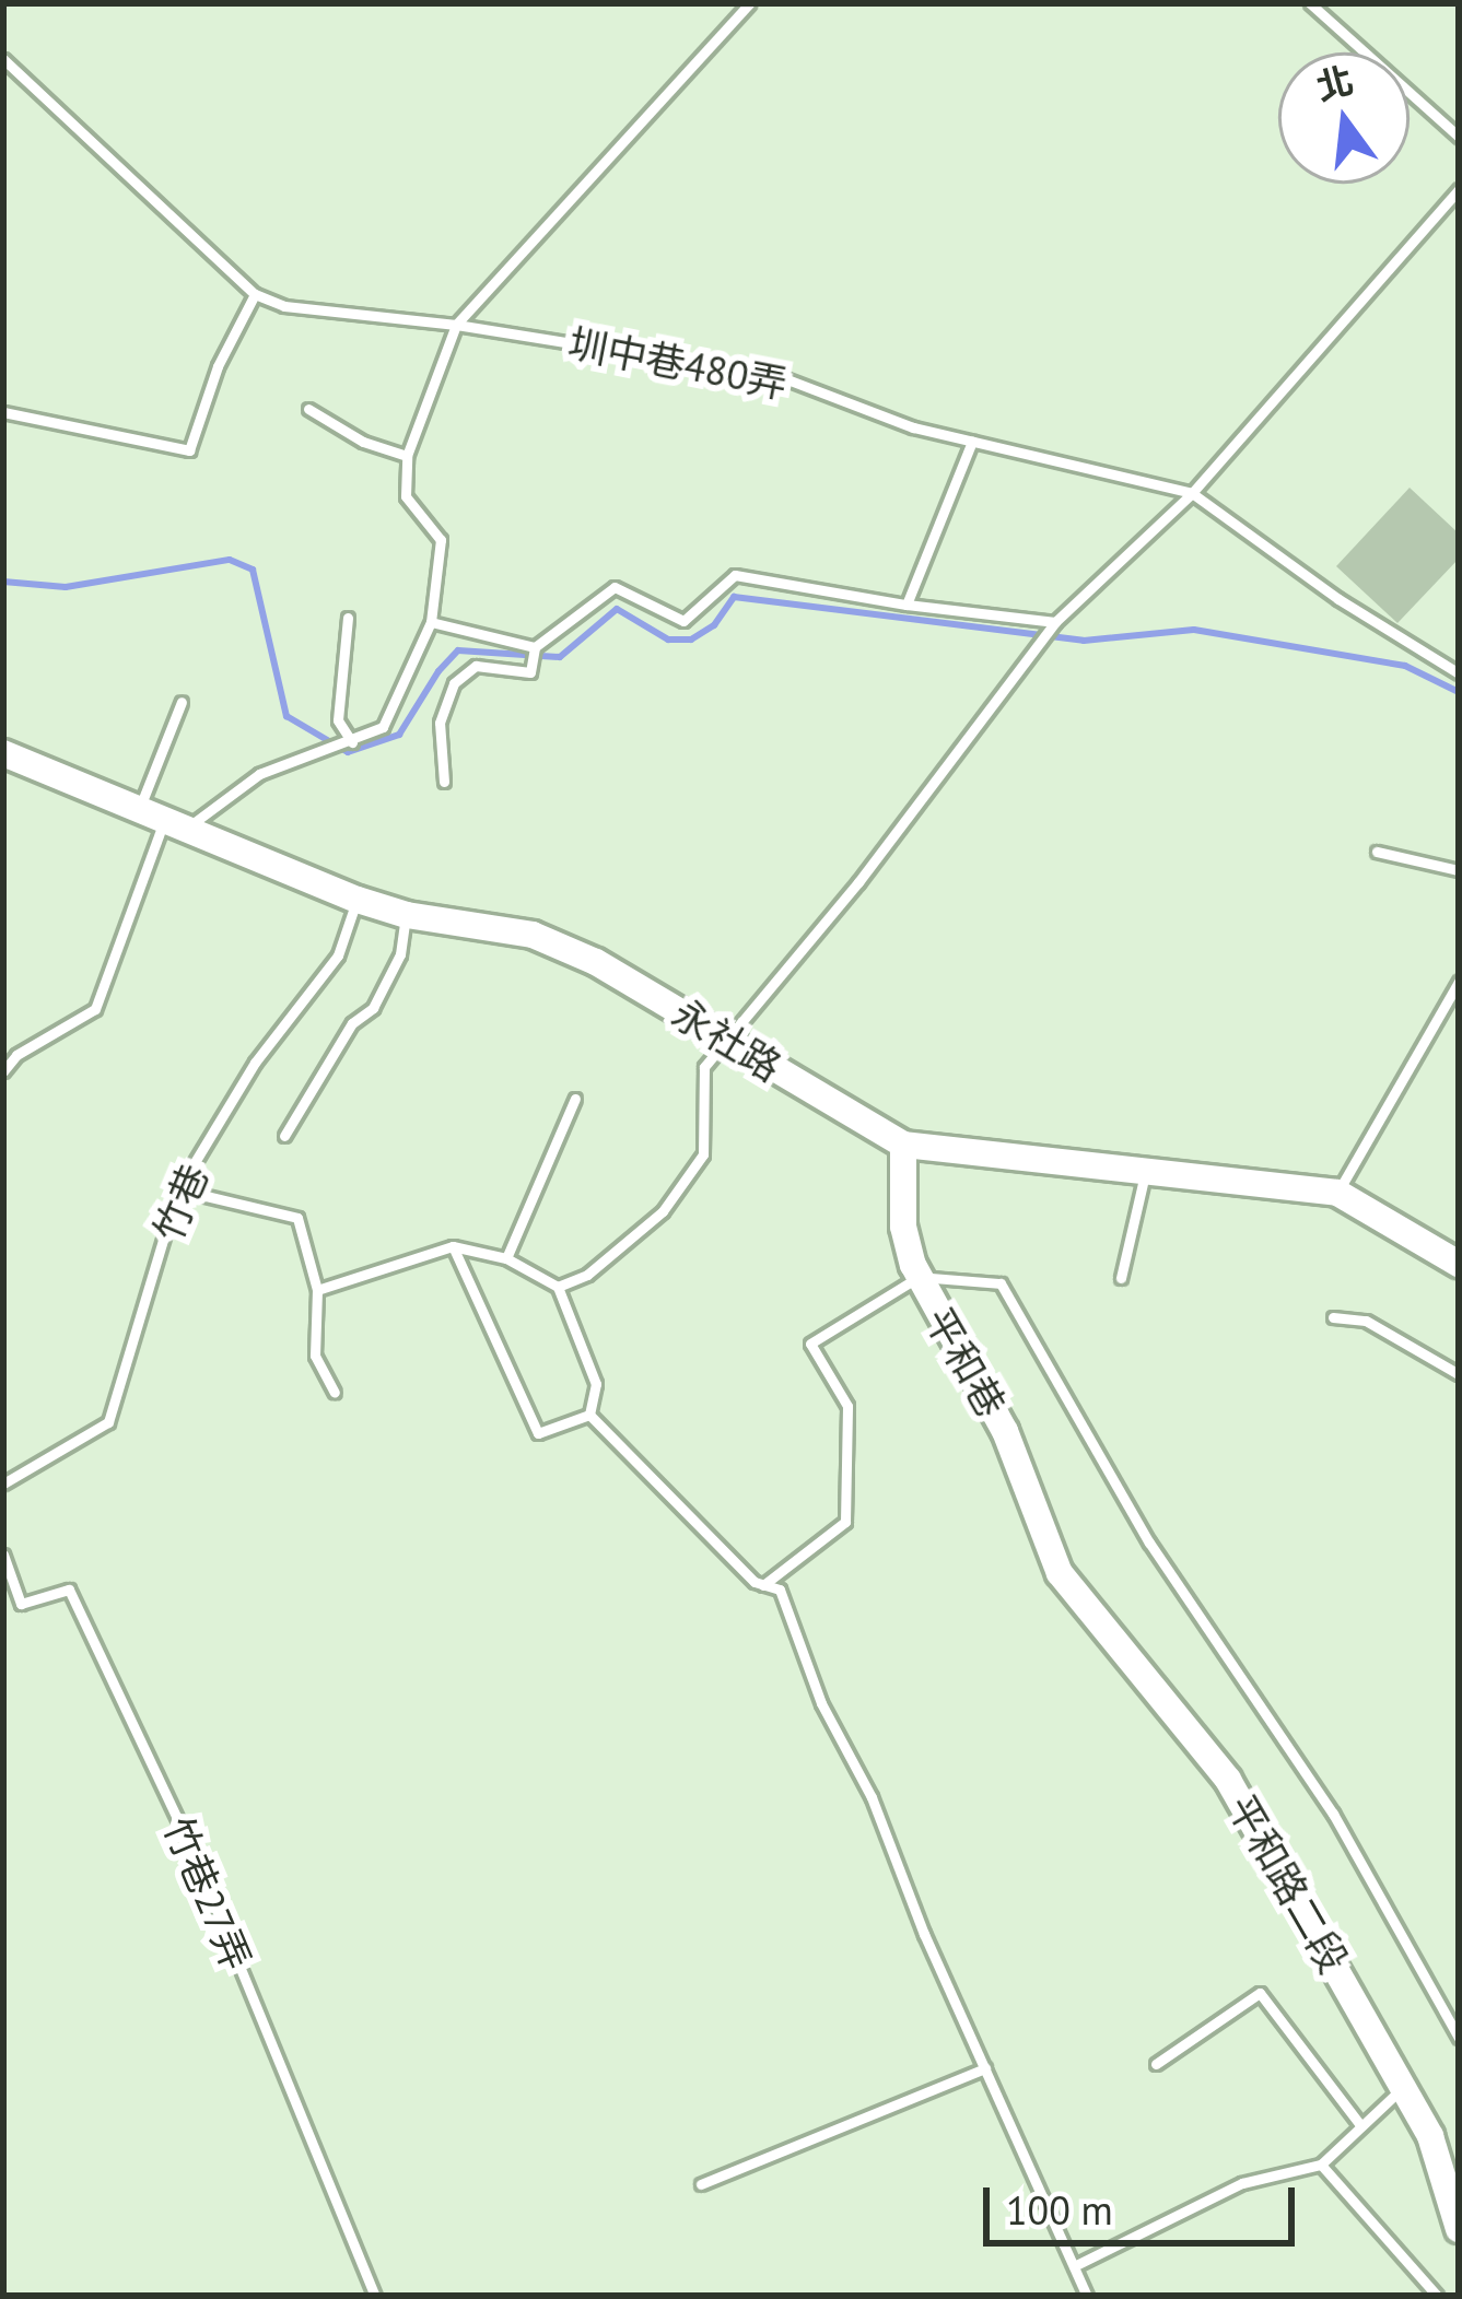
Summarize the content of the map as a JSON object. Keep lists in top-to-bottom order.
{
  "streets": {
    "street": ["永社路", "平和巷", "平和路二段"],
    "lane": ["圳中巷480弄", "竹巷", "竹巷27弄"]
  },
  "crossings": [
    ["永社路", "竹巷"],
    ["永社路", "平和巷"],
    ["平和巷", "平和路二段"]
  ],
  "scale_bar": "100 m",
  "north": "top"
}
